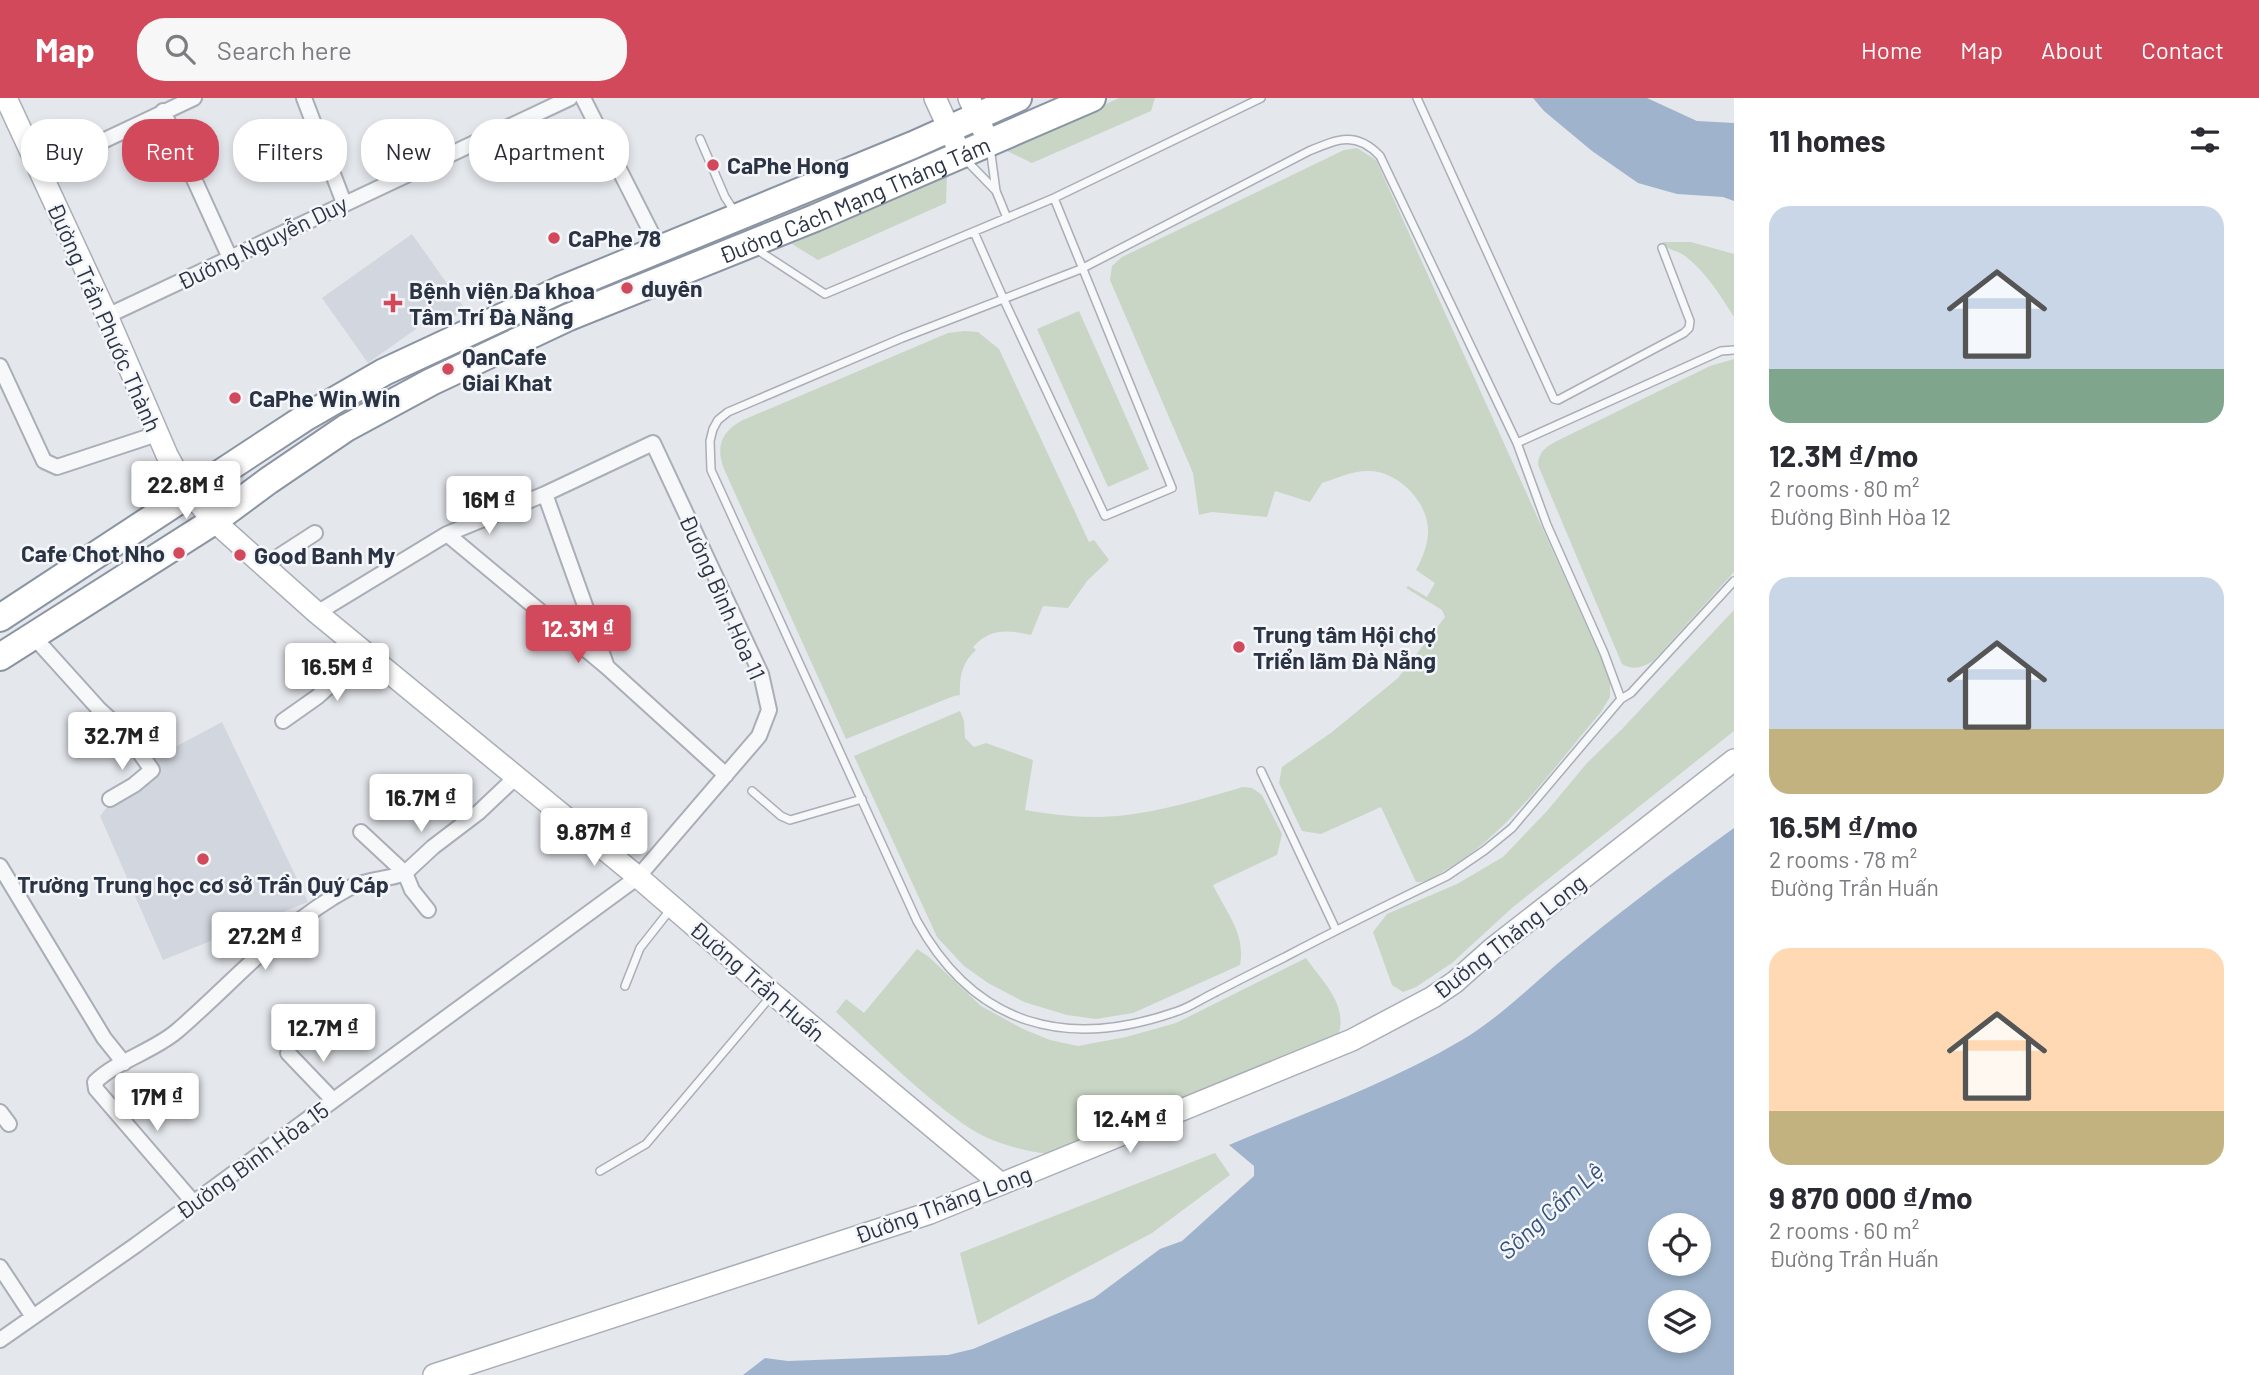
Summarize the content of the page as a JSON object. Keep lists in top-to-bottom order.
{
  "streets": {
    "highway": ["Đường Cách Mạng Tháng Tám"],
    "street": [
      "Đường Nguyễn Duy",
      "Đường Trần Phước Thành",
      "Đường Bình Hòa 11",
      "Đường Thăng Long",
      "Đường Trần Huấn",
      "Đường Bình Hòa 15"
    ]
  },
  "crossings": [
    ["Đường Cách Mạng Tháng Tám", "Đường Trần Phước Thành"],
    ["Đường Cách Mạng Tháng Tám", "Đường Trần Huấn"],
    ["Đường Nguyễn Duy", "Đường Trần Phước Thành"],
    ["Đường Trần Phước Thành", "Đường Trần Huấn"],
    ["Đường Bình Hòa 11", "Đường Trần Huấn"],
    ["Đường Bình Hòa 11", "Đường Bình Hòa 15"],
    ["Đường Thăng Long", "Đường Trần Huấn"],
    ["Đường Trần Huấn", "Đường Bình Hòa 15"]
  ],
  "water": ["Sông Cẩm Lệ"],
  "places": {
    "other": [
      "CaPhe Hong",
      "CaPhe 78",
      "duyên",
      "QanCafe Giai Khat",
      "CaPhe Win Win",
      "Cafe Chot Nho",
      "Good Banh My",
      "Trung tâm Hội chợ Triển lãm Đà Nẵng",
      "Trường Trung học cơ sở Trần Quý Cáp"
    ],
    "health": ["Bệnh viện Đa khoa Tâm Trí Đà Nẵng"]
  },
  "page": {
    "header": "Map",
    "search": "Search here",
    "nav": [
      "Home",
      "Map",
      "About",
      "Contact"
    ],
    "heading": "11 homes",
    "chip": [
      "Buy",
      "Rent",
      "Filters",
      "New",
      "Apartment"
    ],
    "list": [
      {
        "name": "12.3M ₫/mo",
        "note": "2 rooms · 80 m² · Đường Bình Hòa 12"
      },
      {
        "name": "16.5M ₫/mo",
        "note": "2 rooms · 78 m² · Đường Trần Huấn"
      },
      {
        "name": "9 870 000 ₫/mo",
        "note": "2 rooms · 60 m² · Đường Trần Huấn"
      }
    ],
    "price": [
      "22.8M ₫",
      "16M ₫",
      "12.3M ₫",
      "16.5M ₫",
      "32.7M ₫",
      "16.7M ₫",
      "9.87M ₫",
      "27.2M ₫",
      "12.7M ₫",
      "17M ₫",
      "12.4M ₫"
    ]
  }
}
